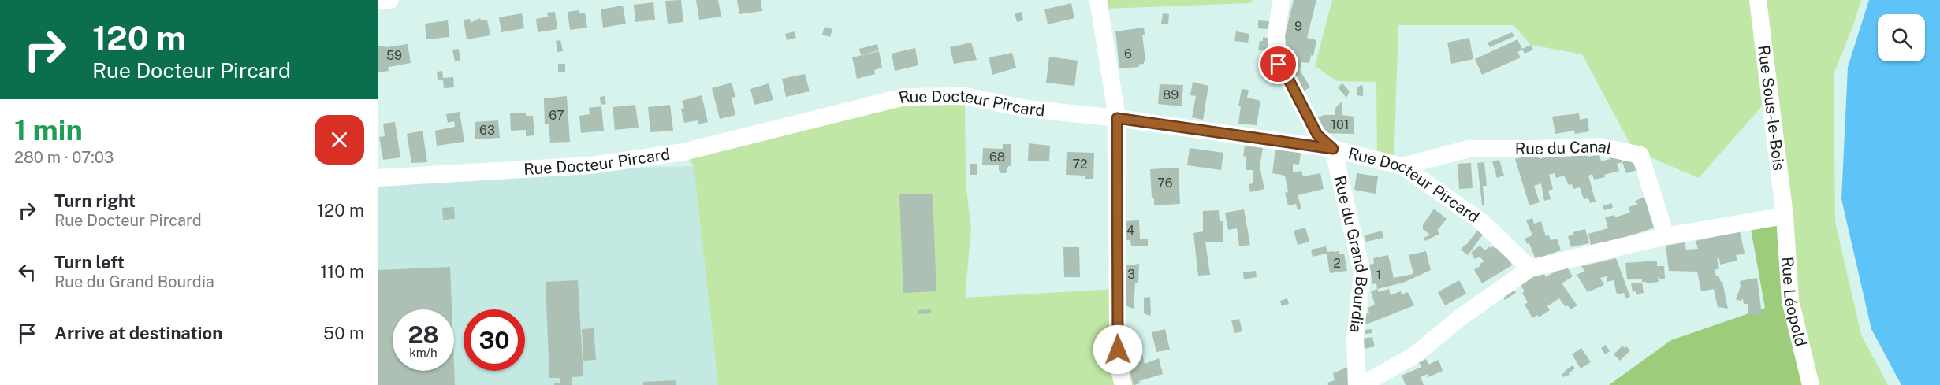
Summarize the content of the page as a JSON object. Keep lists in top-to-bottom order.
{
  "streets": {
    "street": [
      "Rue Docteur Pircard",
      "Rue Sous-le-Bois",
      "Rue du Canal",
      "Rue du Grand Bourdia",
      "Rue Léopold"
    ]
  },
  "crossings": [
    ["Rue Docteur Pircard", "Rue du Canal"],
    ["Rue Docteur Pircard", "Rue du Grand Bourdia"],
    ["Rue Sous-le-Bois", "Rue Léopold"]
  ],
  "house_numbers": [
    "9",
    "6",
    "59",
    "89",
    "67",
    "101",
    "63",
    "68",
    "72",
    "76",
    "4",
    "2",
    "3",
    "1"
  ],
  "page": {
    "turn": ["120 m", "Rue Docteur Pircard"],
    "heading": ["1 min", "280 m · 07:03"],
    "list": [
      {
        "name": "Turn right",
        "note": "Rue Docteur Pircard",
        "value": "120 m"
      },
      {
        "name": "Turn left",
        "note": "Rue du Grand Bourdia",
        "value": "110 m"
      },
      {
        "name": "Arrive at destination",
        "value": "50 m"
      }
    ],
    "speed": "28 km/h",
    "limit": "30"
  }
}
